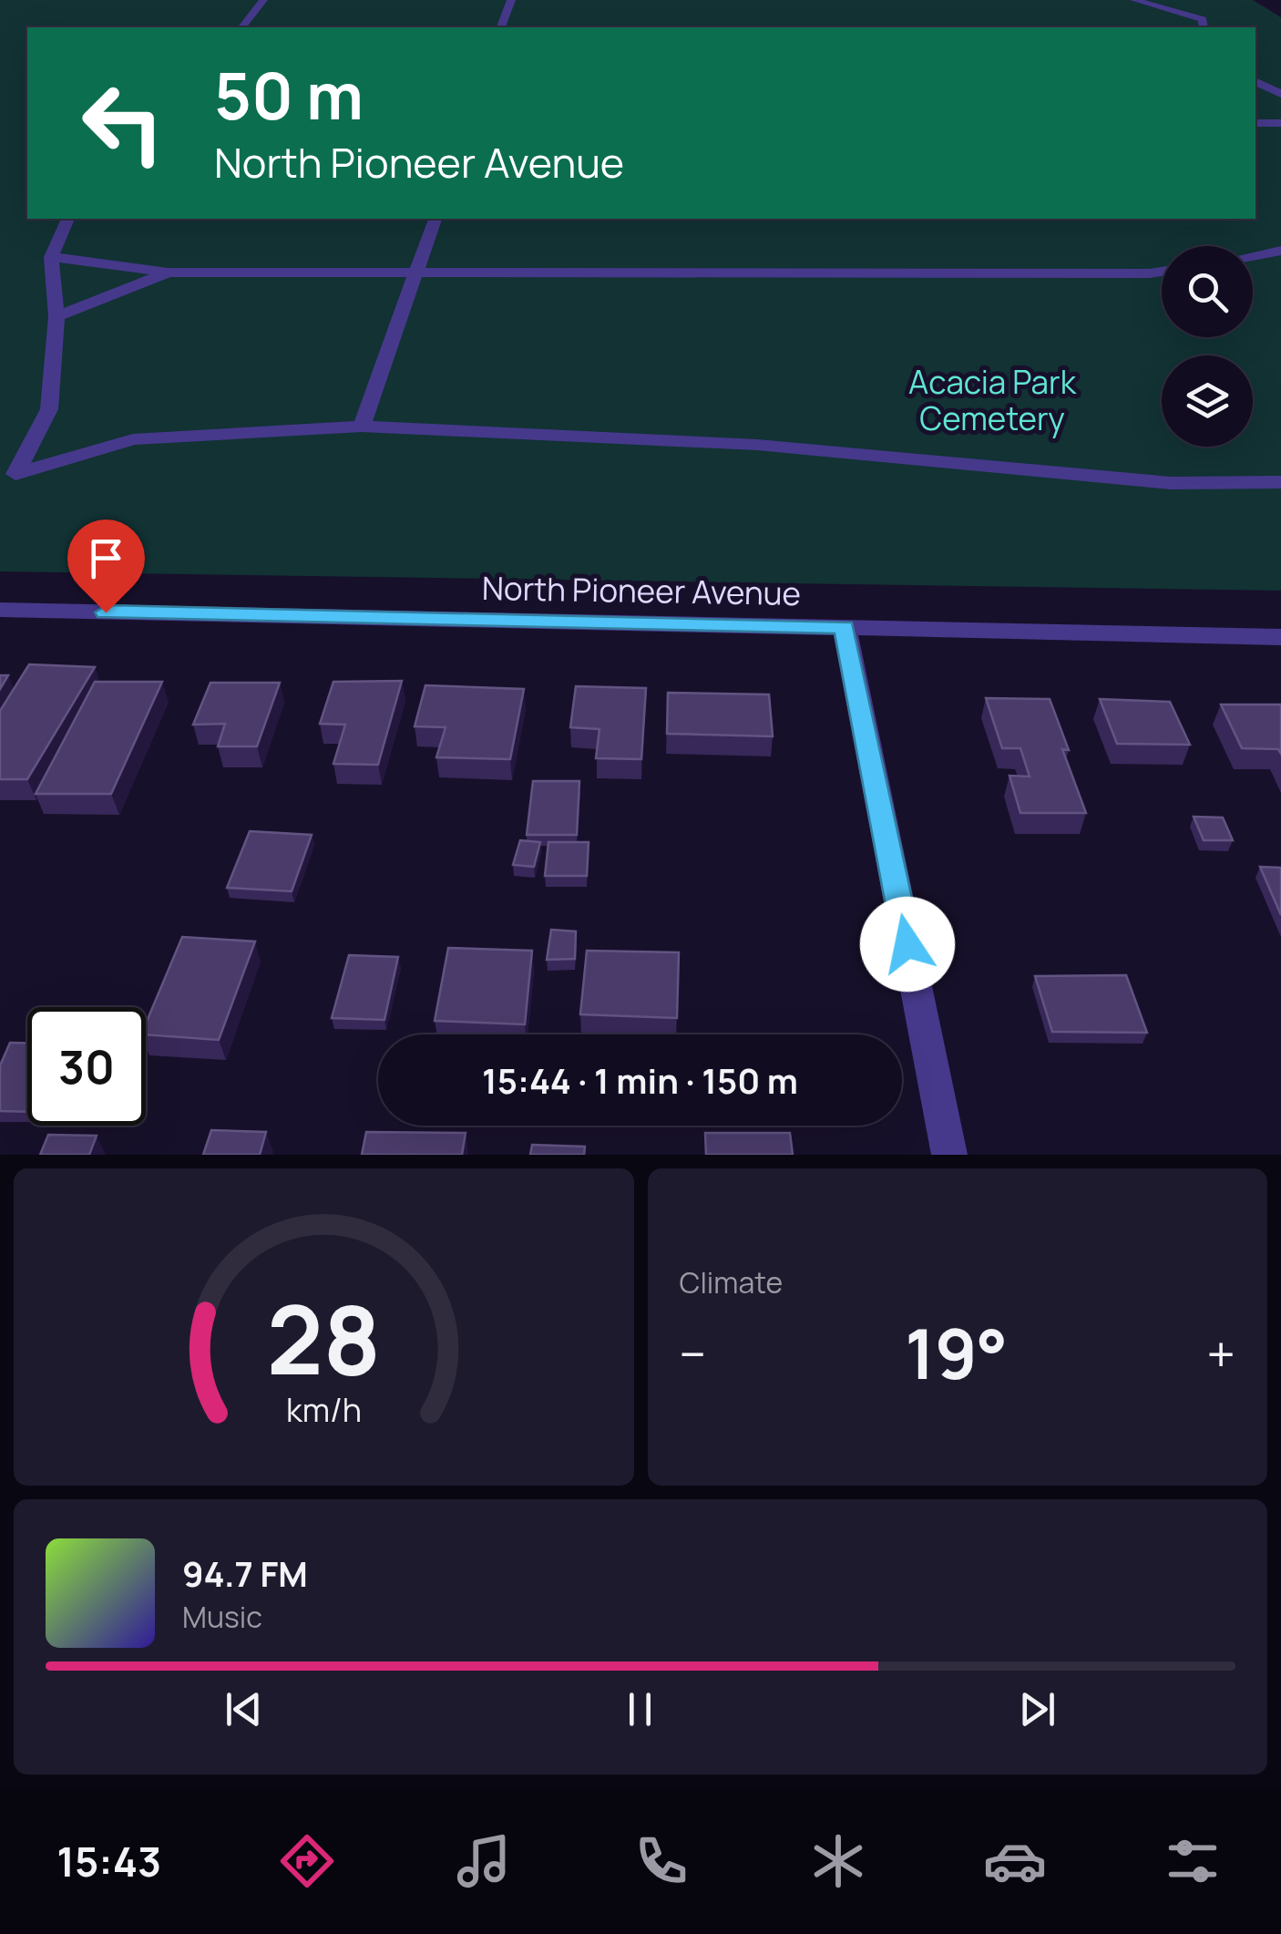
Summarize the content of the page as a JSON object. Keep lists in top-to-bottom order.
{
  "streets": {
    "street": ["North Pioneer Avenue"]
  },
  "parks": ["Acacia Park Cemetery"],
  "page": {
    "turn": ["50 m", "North Pioneer Avenue"],
    "limit": "30",
    "trip": "15:44 · 1 min · 150 m",
    "tile": "Climate",
    "heat": ["−", "19°", "+"],
    "song": ["94.7 FM", "Music"],
    "tabs": "15:43",
    "gauge": ["28", "km/h"]
  }
}
